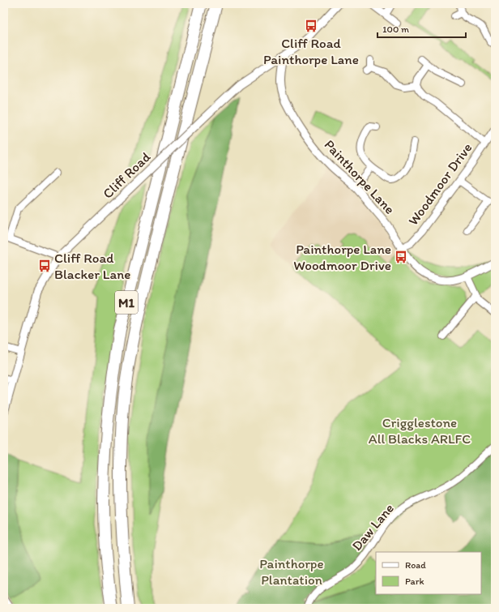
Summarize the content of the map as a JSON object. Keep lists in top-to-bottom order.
{
  "streets": {
    "highway": ["M1"],
    "street": [
      "Cliff Road",
      "Painthorpe Lane",
      "Woodmoor Drive",
      "Daw Lane"
    ]
  },
  "crossings": [
    ["Cliff Road", "Painthorpe Lane"],
    ["Painthorpe Lane", "Woodmoor Drive"]
  ],
  "parks": ["Crigglestone All Blacks ARLFC", "Painthorpe Plantation"],
  "places": {
    "bus stop": ["Cliff Road Painthorpe Lane", "Painthorpe Lane Woodmoor Drive", "Cliff Road Blacker Lane"]
  },
  "legend": ["Road", "Park"],
  "scale_bar": "100 m"
}
